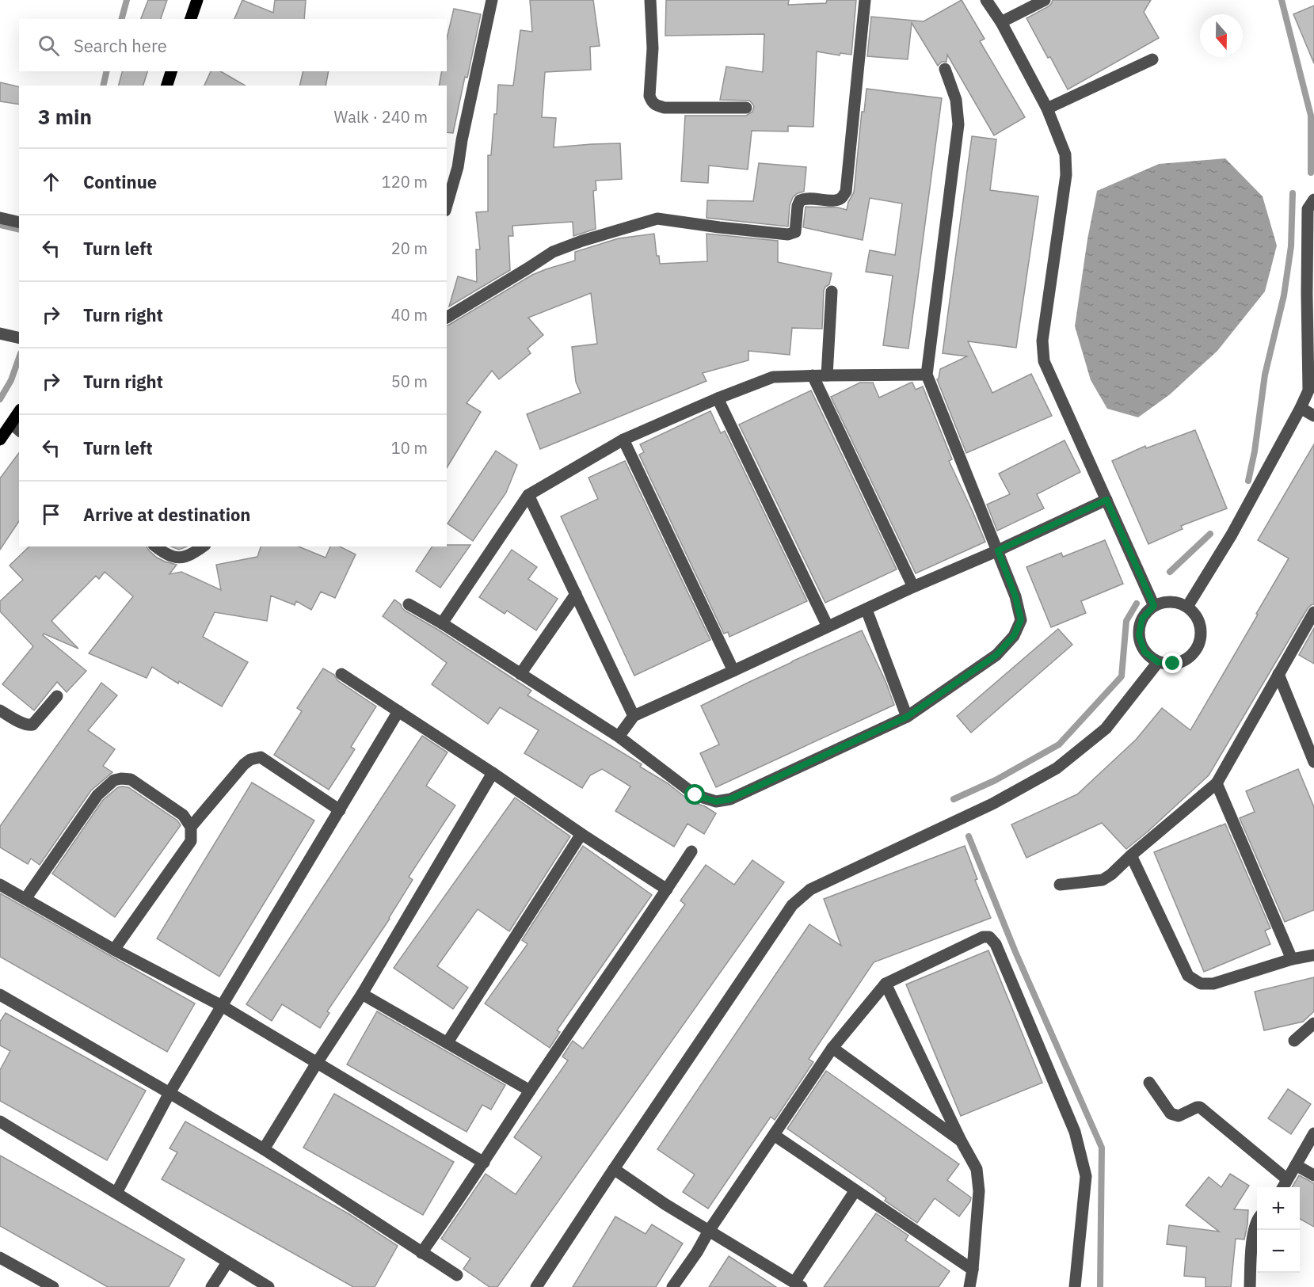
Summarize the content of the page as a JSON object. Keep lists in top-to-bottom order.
{
  "north": "bottom",
  "page": {
    "search": "Search here",
    "heading": ["3 min", "Walk · 240 m"],
    "list": [
      ["Continue", "120 m"],
      ["Turn left", "20 m"],
      ["Turn right", "40 m"],
      ["Turn right", "50 m"],
      ["Turn left", "10 m"],
      "Arrive at destination"
    ],
    "map_buttons": ["+", "−"]
  }
}
